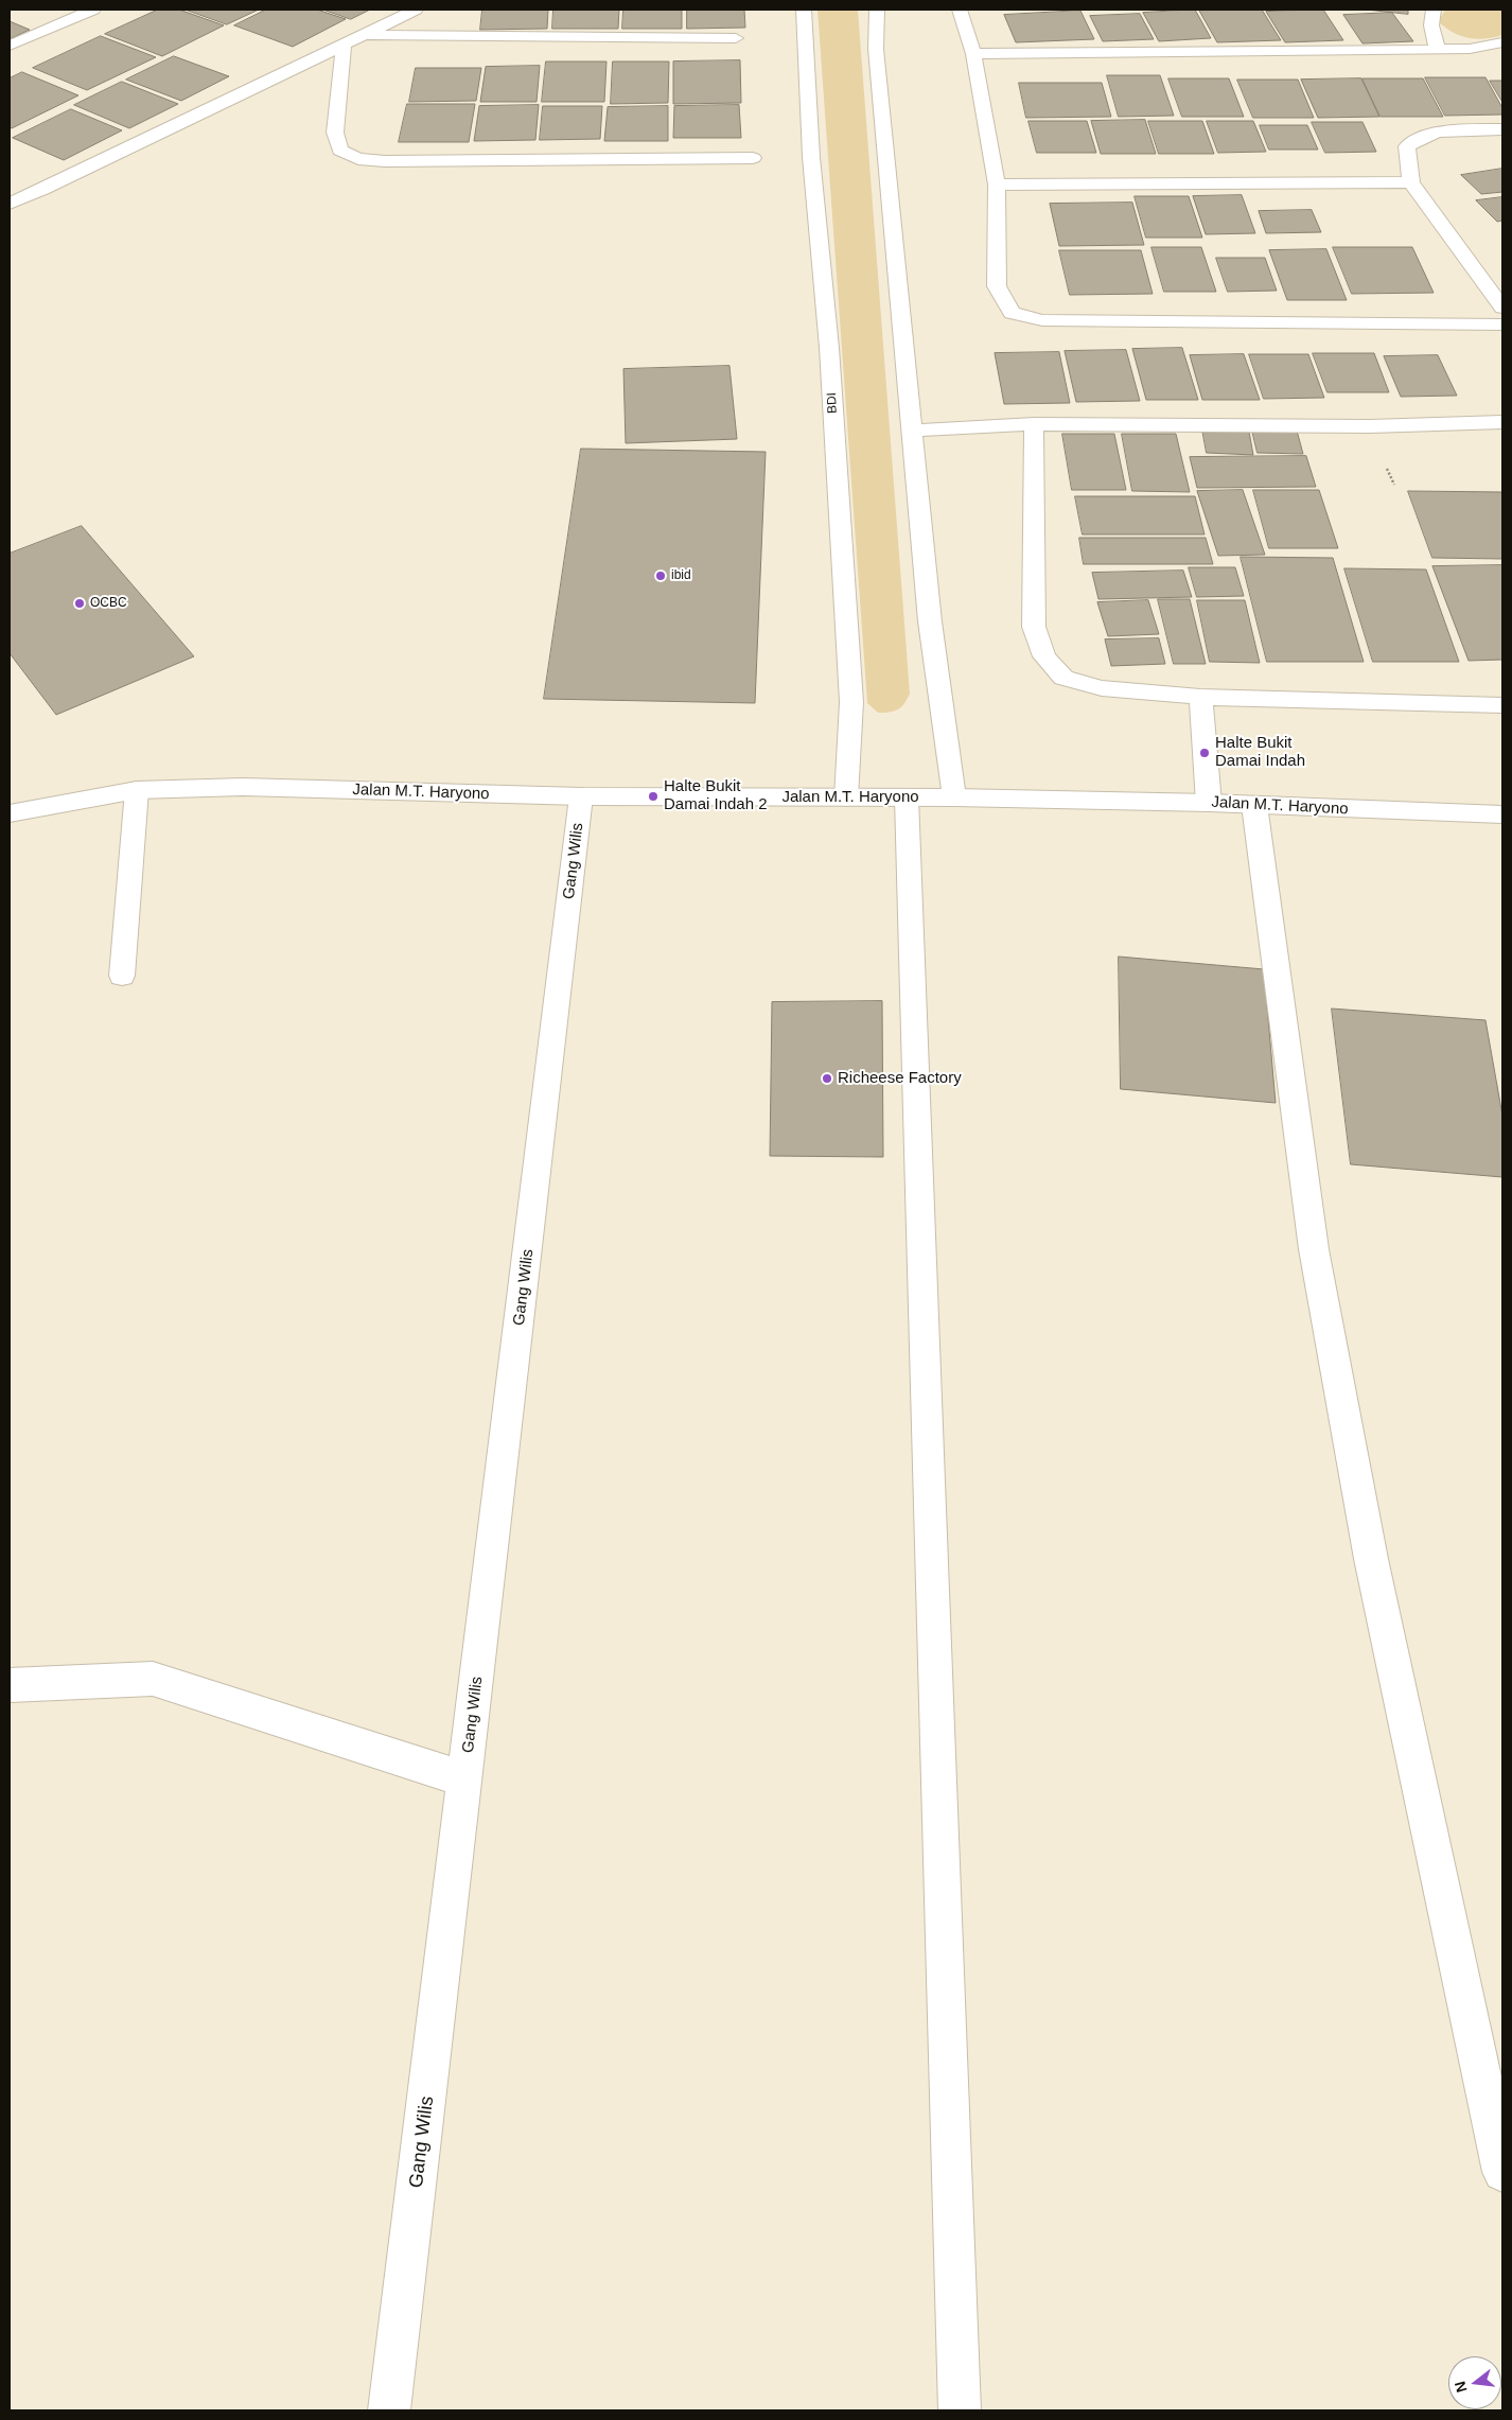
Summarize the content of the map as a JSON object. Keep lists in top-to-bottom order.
{
  "streets": {
    "street": ["BDI", "Jalan M.T. Haryono", "Gang Wilis"]
  },
  "crossings": [
    ["BDI", "Jalan M.T. Haryono"],
    ["Jalan M.T. Haryono", "Gang Wilis"]
  ],
  "places": [
    "ibid",
    "OCBC",
    "Halte Bukit Damai Indah",
    "Halte Bukit Damai Indah 2",
    "Richeese Factory"
  ],
  "north": "left"
}
